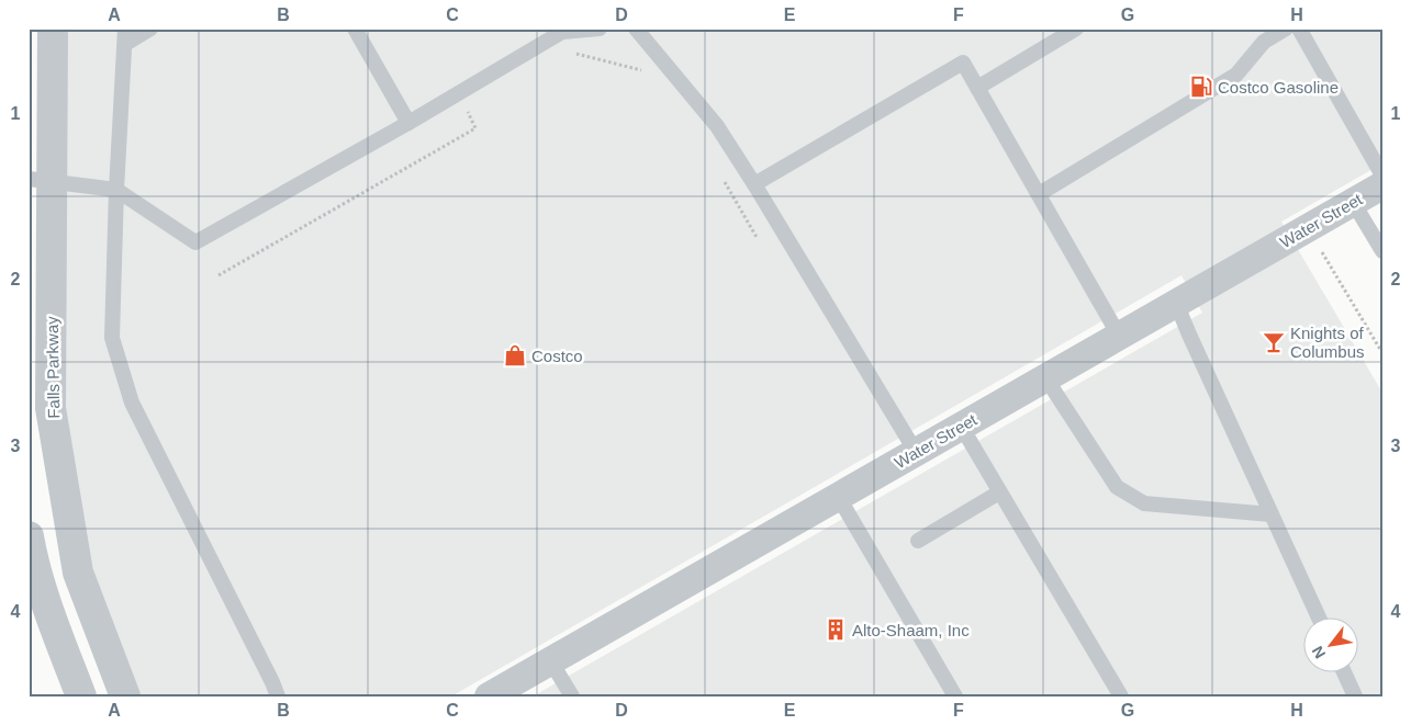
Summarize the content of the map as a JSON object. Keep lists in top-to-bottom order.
{
  "streets": {
    "street": ["Water Street", "Falls Parkway"]
  },
  "places": {
    "fuel station": ["Costco Gasoline"],
    "bar": ["Knights of Columbus"],
    "shop": ["Costco"],
    "building": ["Alto-Shaam, Inc"]
  },
  "north": "bottom left",
  "grid": {
    "columns": [
      "A",
      "B",
      "C",
      "D",
      "E",
      "F",
      "G",
      "H"
    ],
    "rows": [
      "1",
      "2",
      "3",
      "4"
    ]
  }
}
